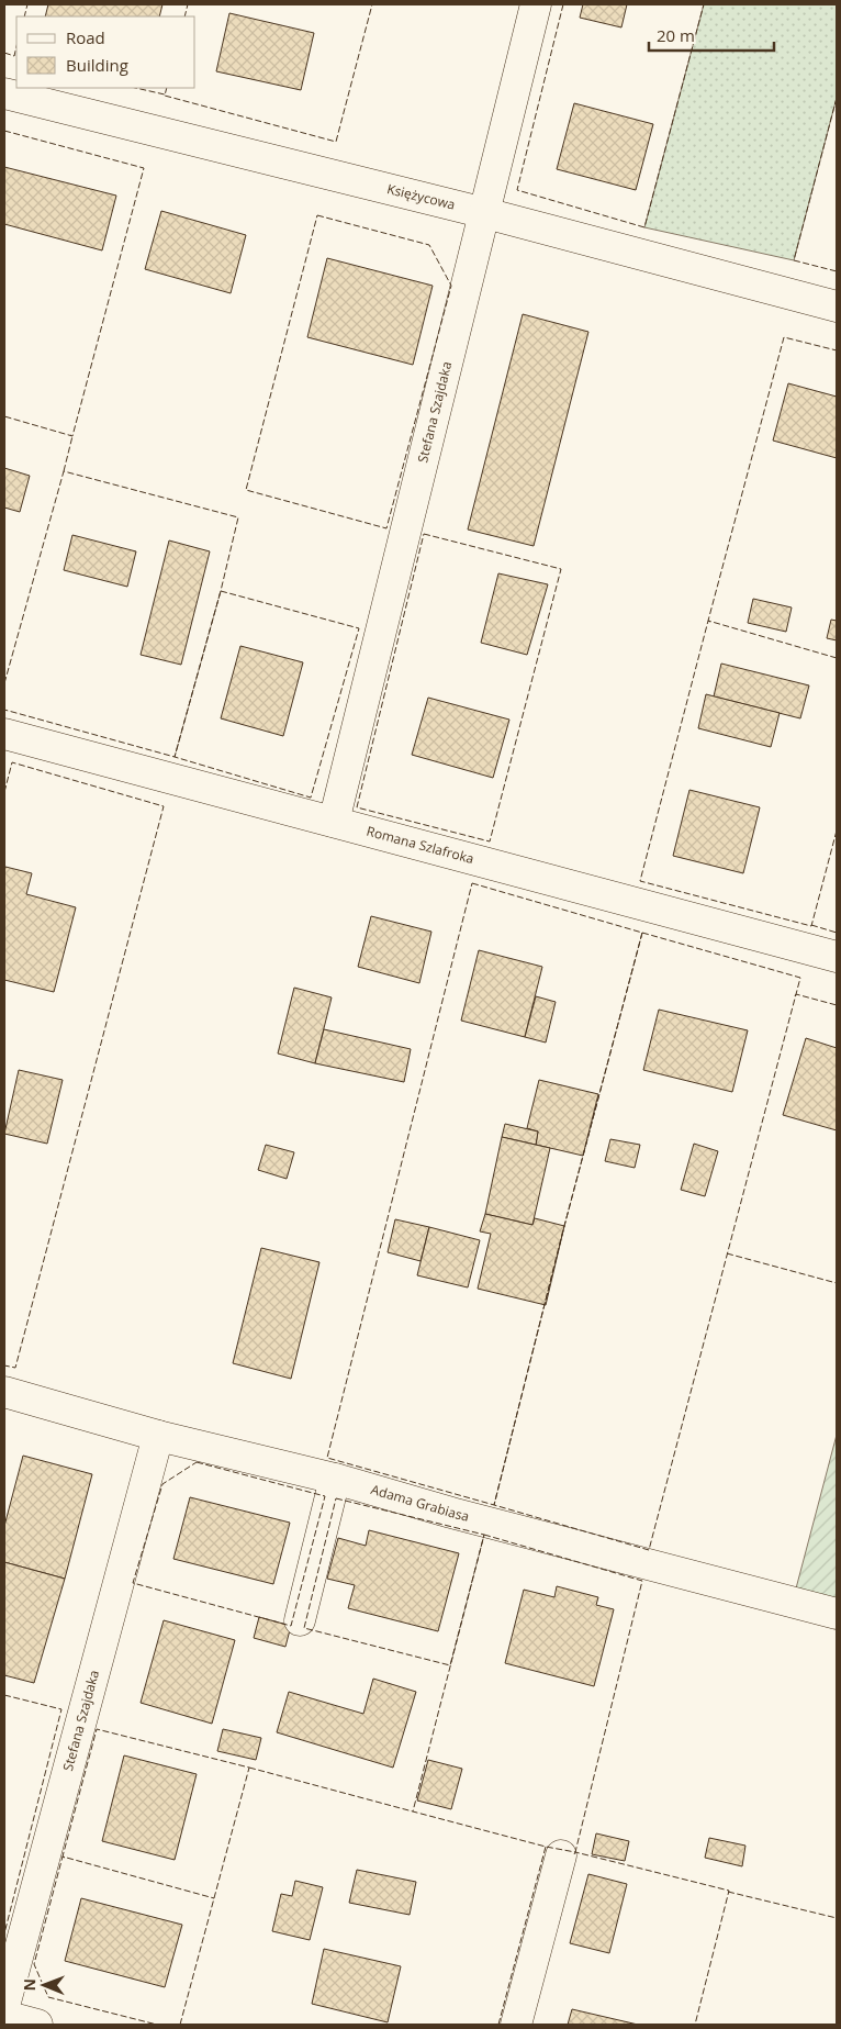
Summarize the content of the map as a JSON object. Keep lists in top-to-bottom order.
{
  "streets": {
    "street": [
      "Księżycowa",
      "Stefana Szajdaka",
      "Romana Szlafroka",
      "Adama Grabiasa"
    ]
  },
  "crossings": [
    ["Księżycowa", "Stefana Szajdaka"],
    ["Stefana Szajdaka", "Romana Szlafroka"],
    ["Stefana Szajdaka", "Adama Grabiasa"]
  ],
  "legend": ["Road", "Building"],
  "scale_bar": "20 m",
  "north": "left"
}
